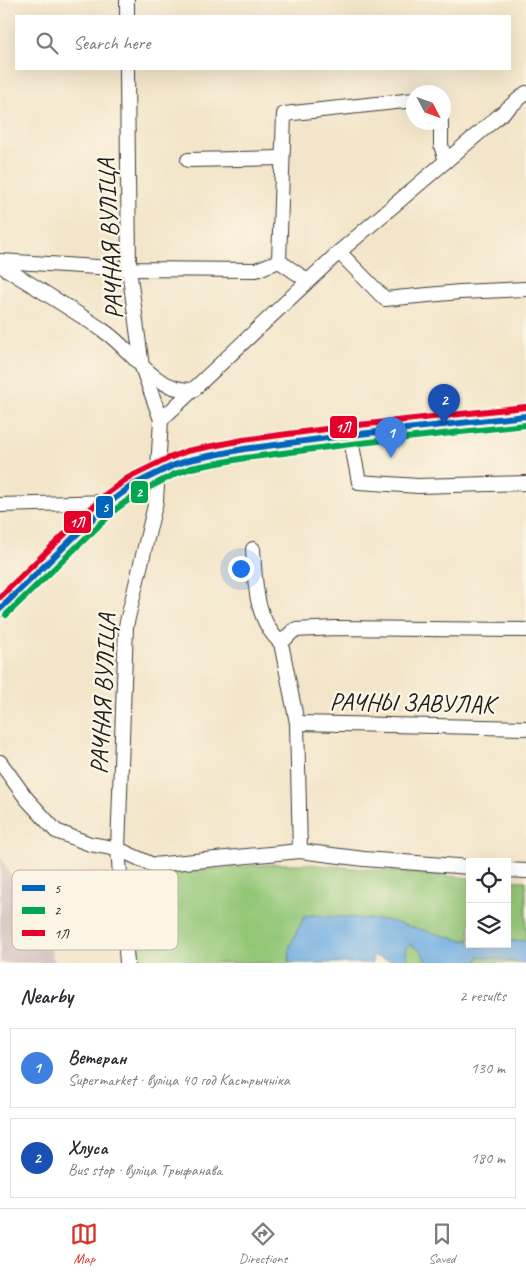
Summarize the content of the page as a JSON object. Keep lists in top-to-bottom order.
{
  "streets": {
    "street": ["РАЧНАЯ ВУЛІЦА", "РАЧНЫ ЗАВУЛАК"]
  },
  "lines": ["transit line 1Л", "transit line 5", "transit line 2"],
  "legend": ["5", "2", "1Л"],
  "north": "bottom right",
  "page": {
    "search": "Search here",
    "pins": ["2", "1"],
    "heading": ["Nearby", "2 results"],
    "list": [
      {
        "mark": "1",
        "name": "Ветеран",
        "note": "Supermarket · вуліца 40 год Кастрычніка",
        "value": "130 m"
      },
      {
        "mark": "2",
        "name": "Хлуса",
        "note": "Bus stop · вуліца Трыфанава",
        "value": "180 m"
      }
    ],
    "nav": ["Map", "Directions", "Saved"]
  }
}
